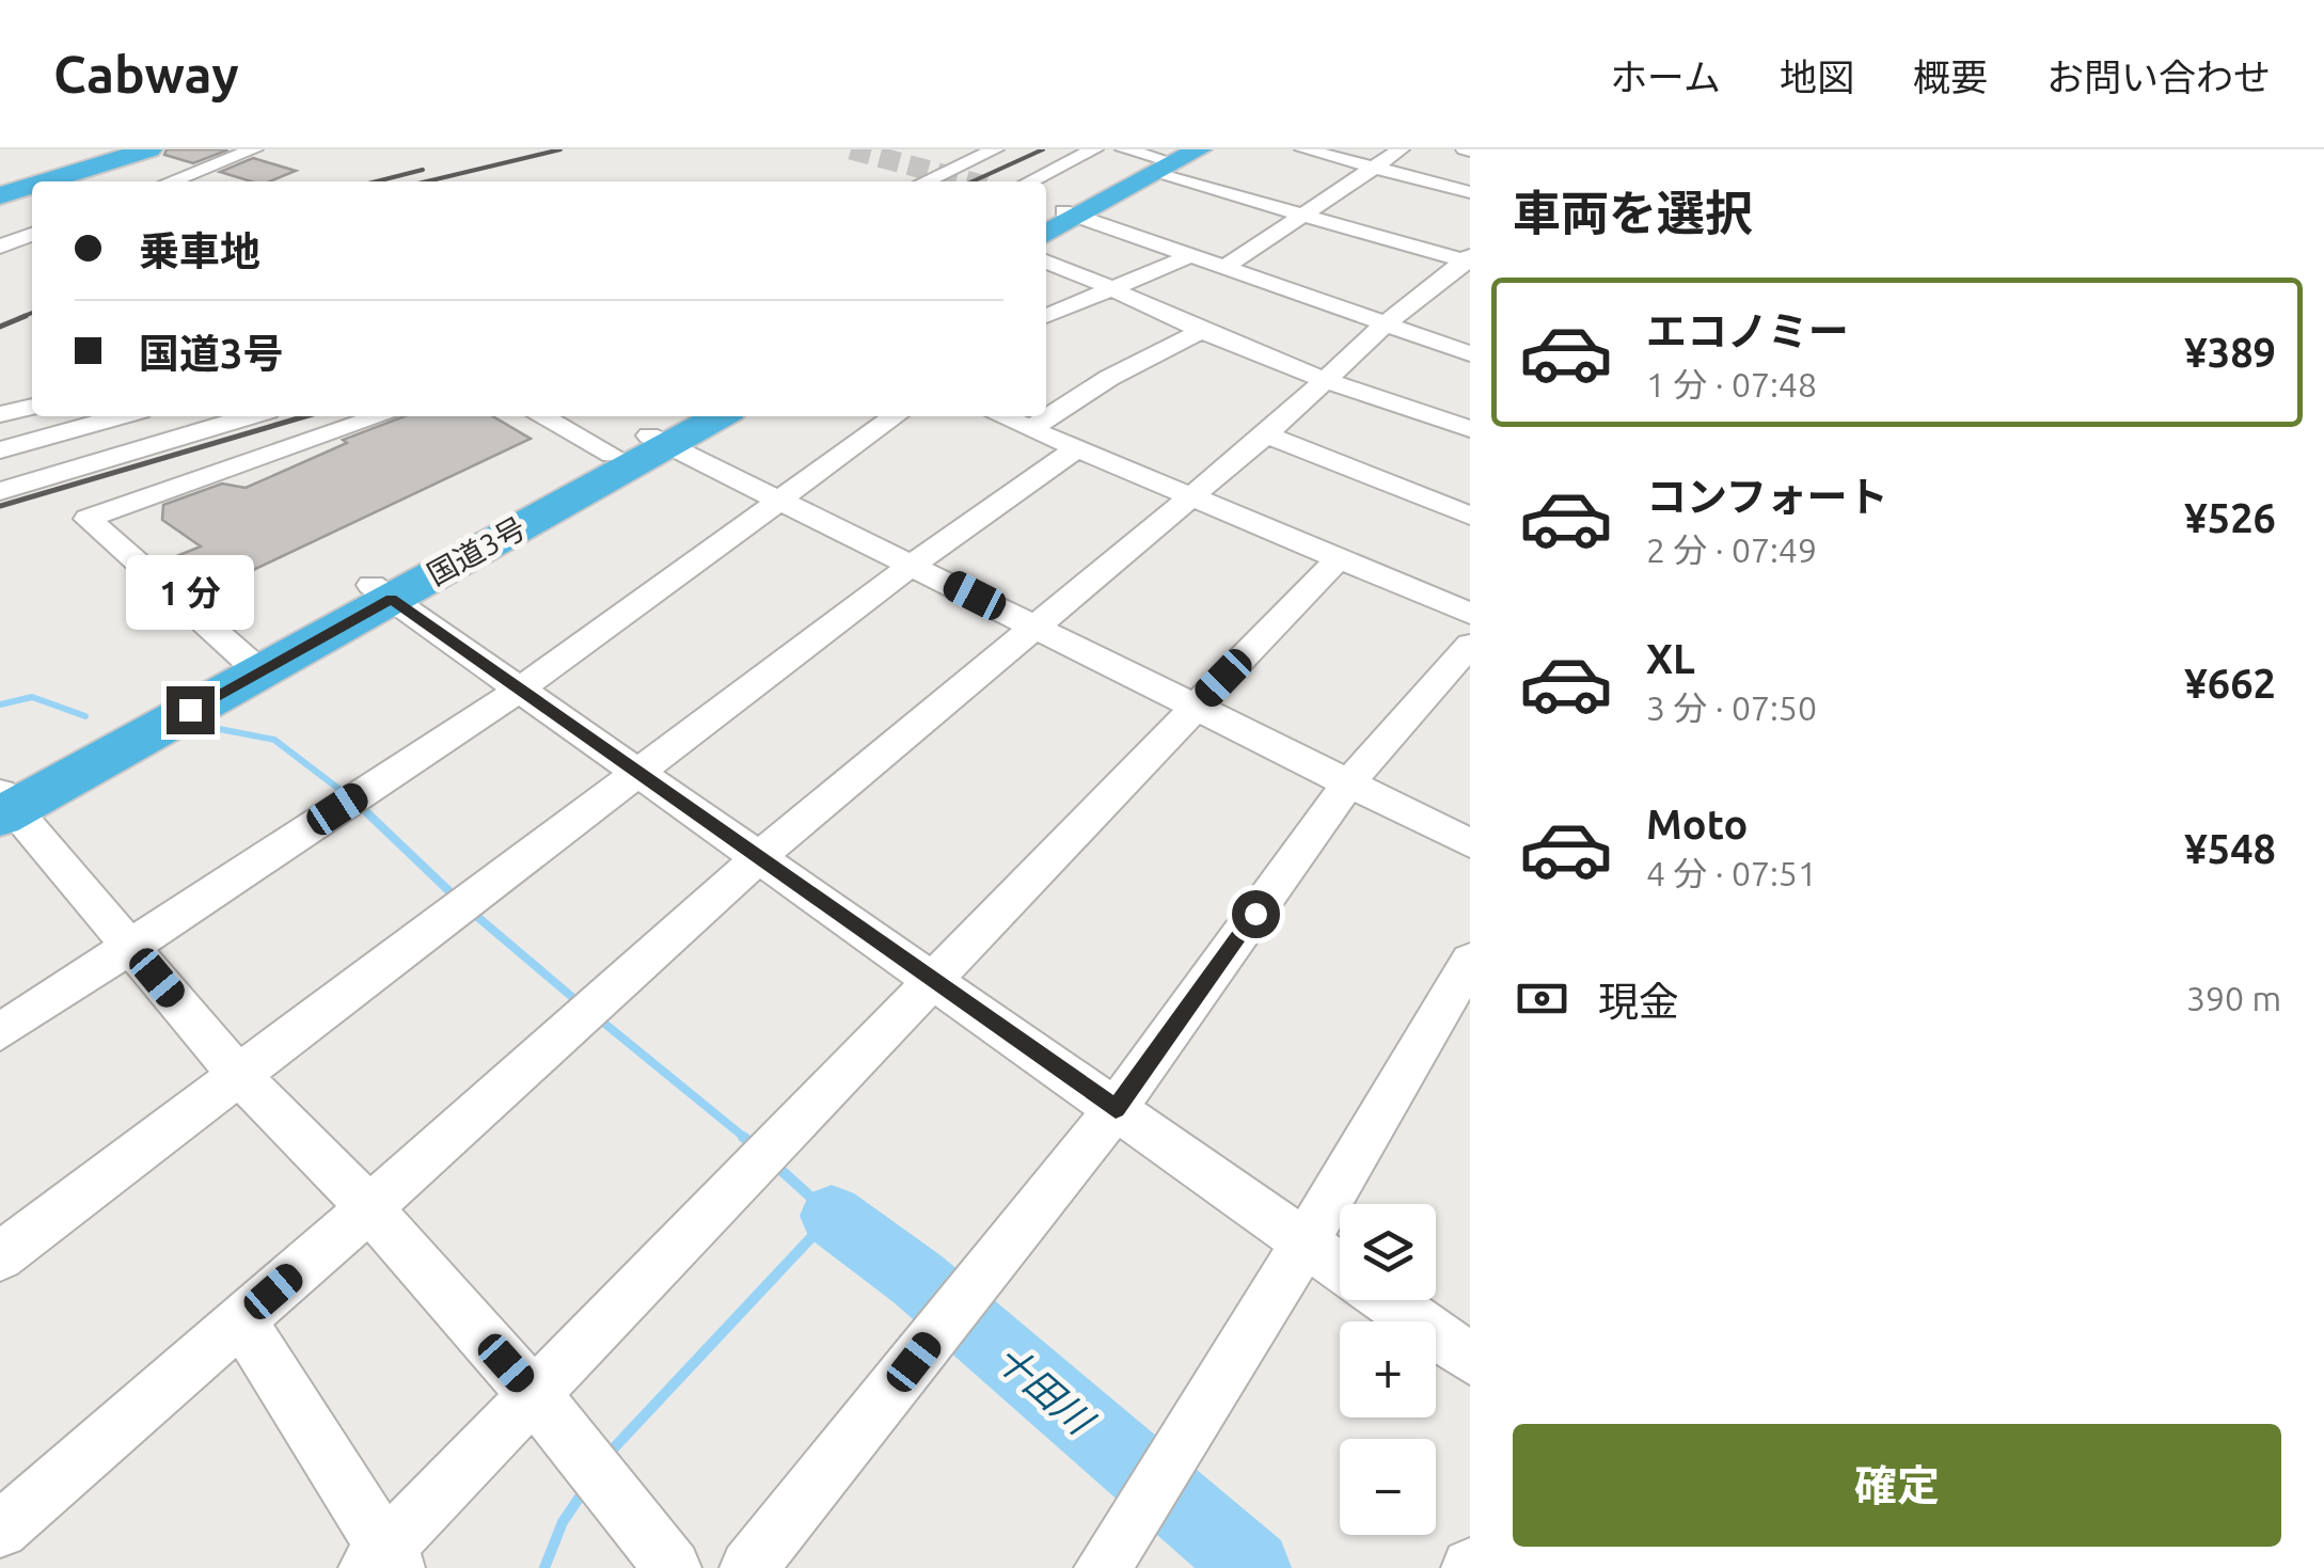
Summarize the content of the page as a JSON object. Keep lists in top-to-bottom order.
{
  "streets": {
    "highway": ["国道3号"]
  },
  "water": ["十田川"],
  "page": {
    "header": "Cabway",
    "nav": [
      "ホーム",
      "地図",
      "概要",
      "お問い合わせ"
    ],
    "heading": "車両を選択",
    "banner": ["乗車地", "国道3号"],
    "list": [
      {
        "name": "エコノミー",
        "note": "1 分 · 07:48",
        "value": "¥389"
      },
      {
        "name": "コンフォート",
        "note": "2 分 · 07:49",
        "value": "¥526"
      },
      {
        "name": "XL",
        "note": "3 分 · 07:50",
        "value": "¥662"
      },
      {
        "name": "Moto",
        "note": "4 分 · 07:51",
        "value": "¥548"
      }
    ],
    "bubble": "1 分",
    "pay": ["現金", "390 m"],
    "map_buttons": ["+", "−"],
    "buttons": "確定"
  }
}
